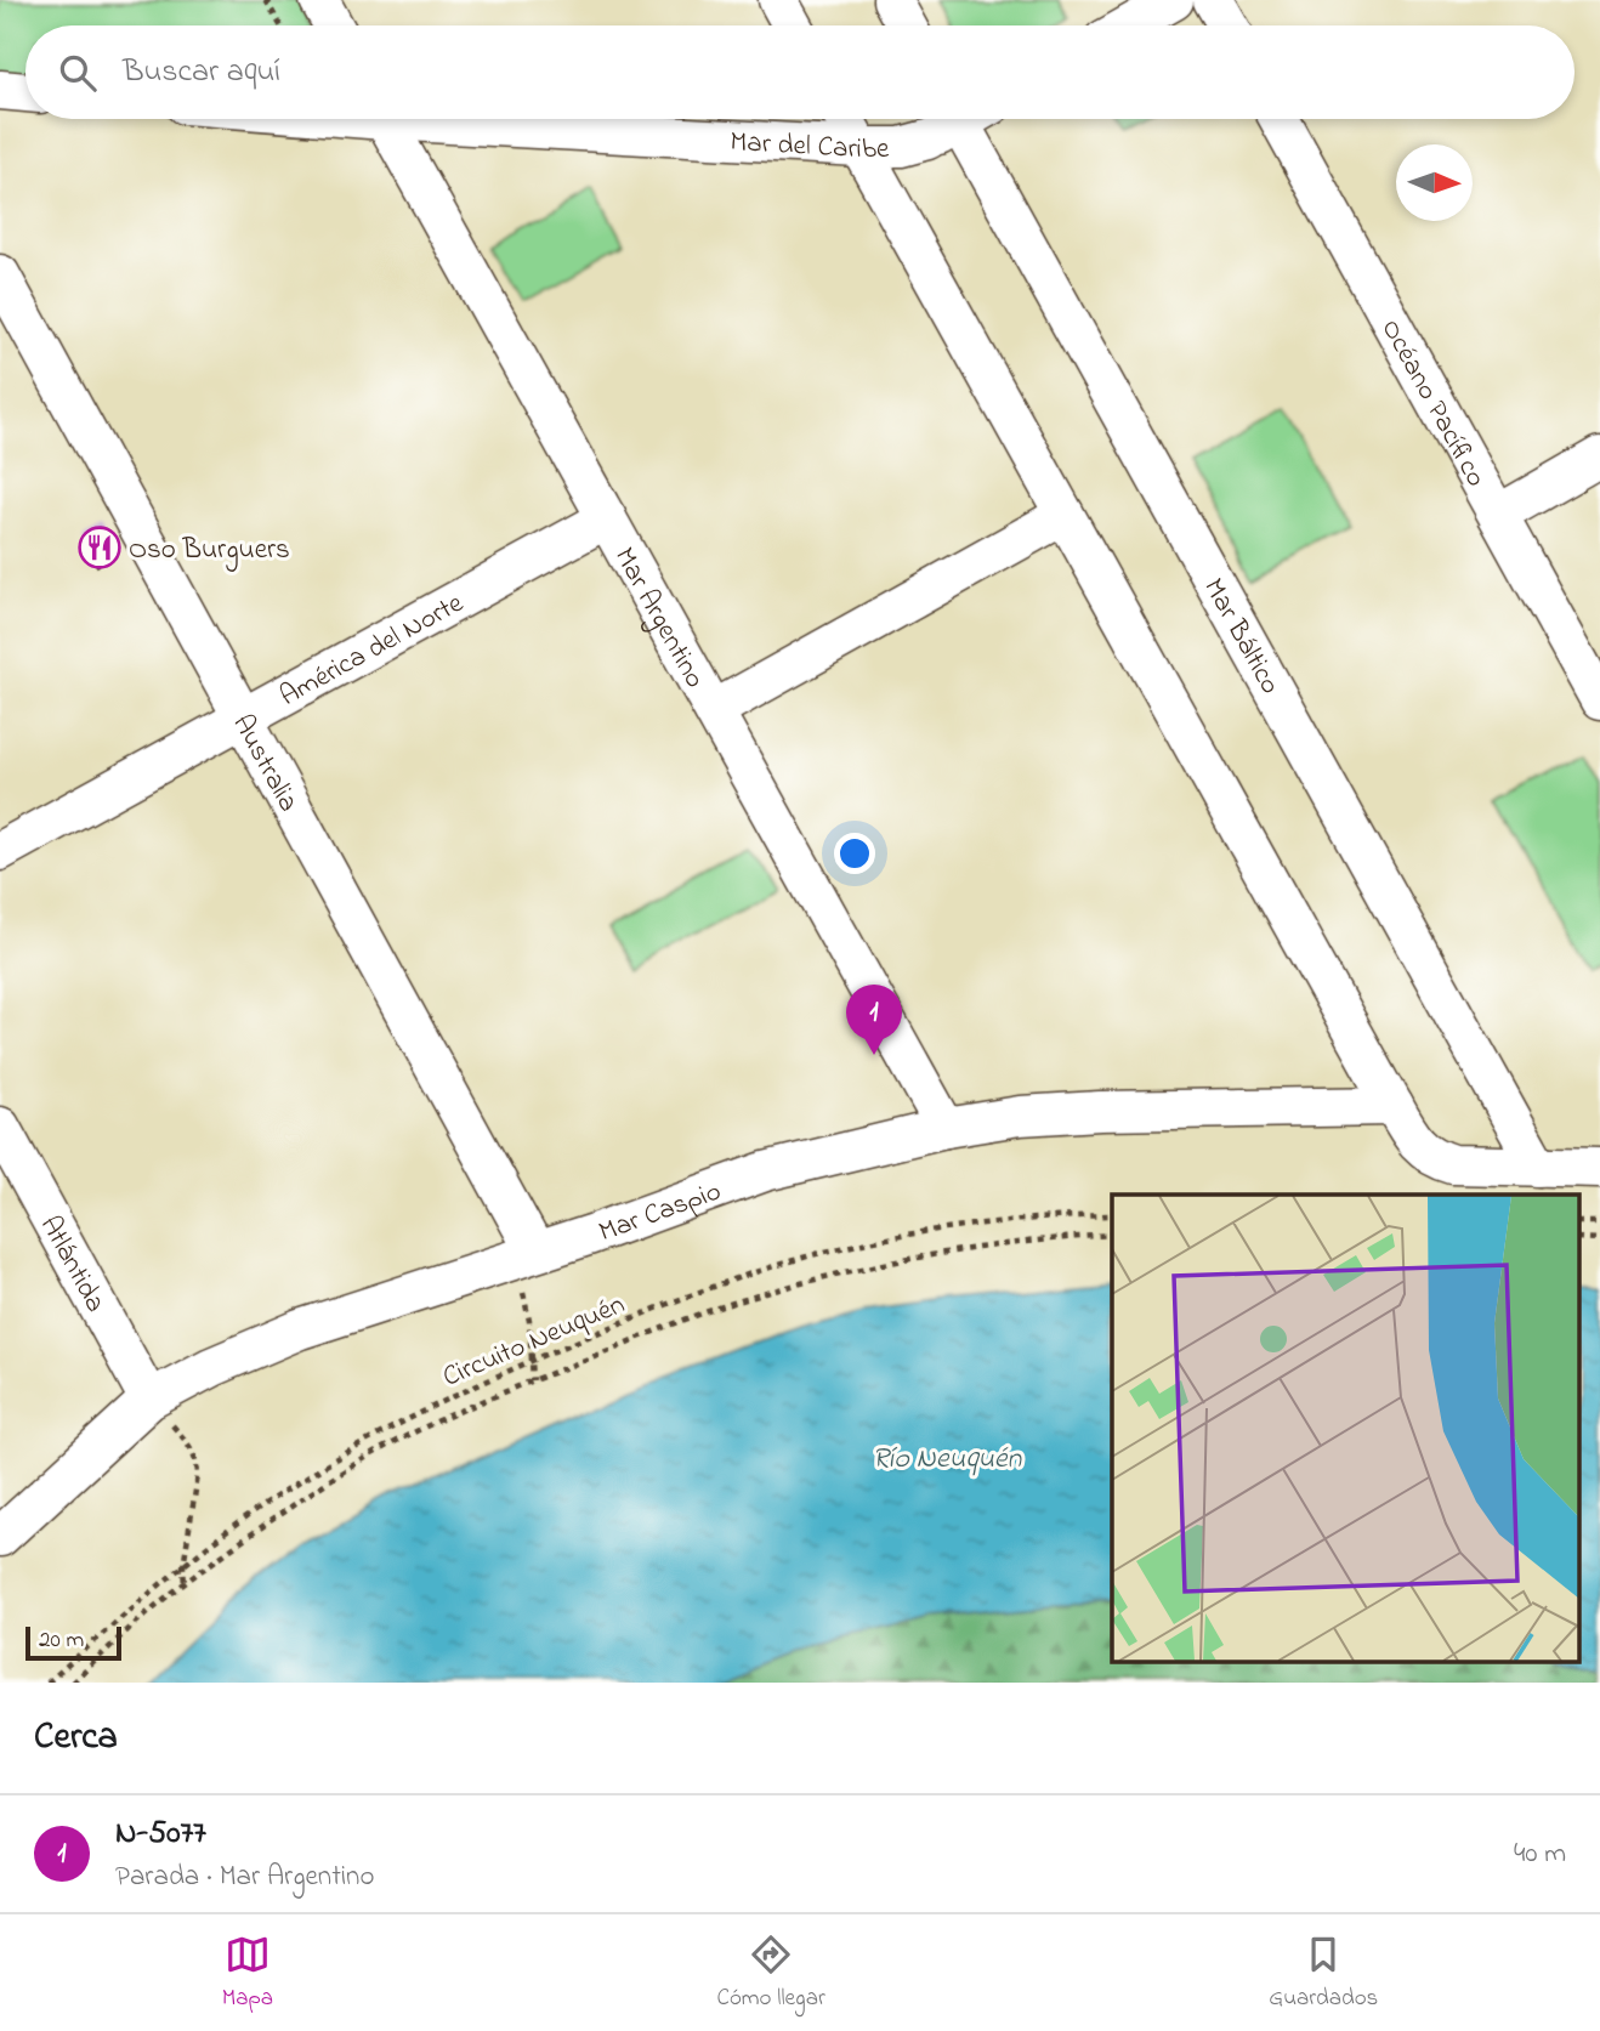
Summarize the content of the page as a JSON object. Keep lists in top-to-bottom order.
{
  "streets": {
    "street": [
      "Mar del Caribe",
      "Océano Pacífico",
      "Mar Argentino",
      "Mar Báltico",
      "América del Norte",
      "Australia",
      "Mar Caspio",
      "Atlántida"
    ],
    "path": ["Circuito Neuquén"]
  },
  "crossings": [
    ["Mar Argentino", "América del Norte"],
    ["Mar Argentino", "Mar Caspio"],
    ["América del Norte", "Australia"],
    ["Australia", "Mar Caspio"],
    ["Mar Caspio", "Atlántida"]
  ],
  "water": ["Río Neuquén"],
  "places": {
    "restaurant": ["Oso Burguers"]
  },
  "scale_bar": "20 m",
  "north": "right",
  "page": {
    "search": "Buscar aquí",
    "pins": "1",
    "scale": "20 m",
    "heading": "Cerca",
    "list": [
      {
        "mark": "1",
        "name": "N-5077",
        "note": "Parada · Mar Argentino",
        "value": "40 m"
      }
    ],
    "nav": ["Mapa", "Cómo llegar", "Guardados"]
  }
}
